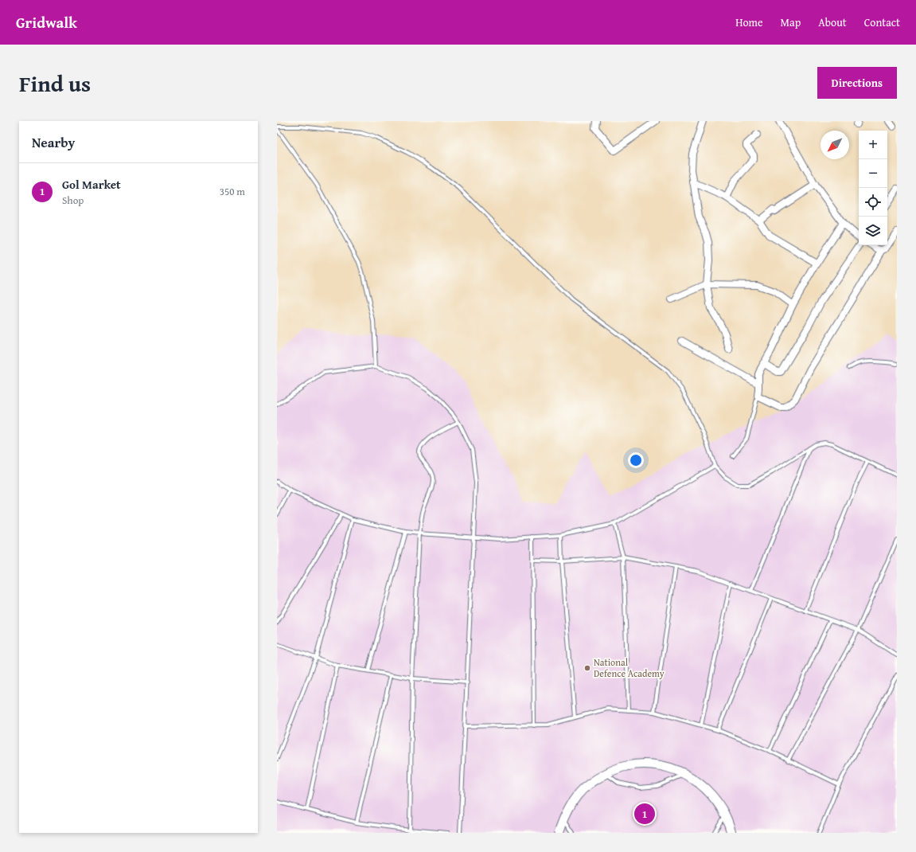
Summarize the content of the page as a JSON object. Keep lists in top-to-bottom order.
{
  "places": ["National Defence Academy"],
  "north": "bottom left",
  "page": {
    "header": "Gridwalk",
    "nav": [
      "Home",
      "Map",
      "About",
      "Contact"
    ],
    "title": "Find us",
    "buttons": "Directions",
    "heading": "Nearby",
    "map_buttons": ["+", "−"],
    "list": [
      {
        "mark": "1",
        "name": "Gol Market",
        "note": "Shop",
        "value": "350 m"
      }
    ],
    "pins": "1"
  }
}
